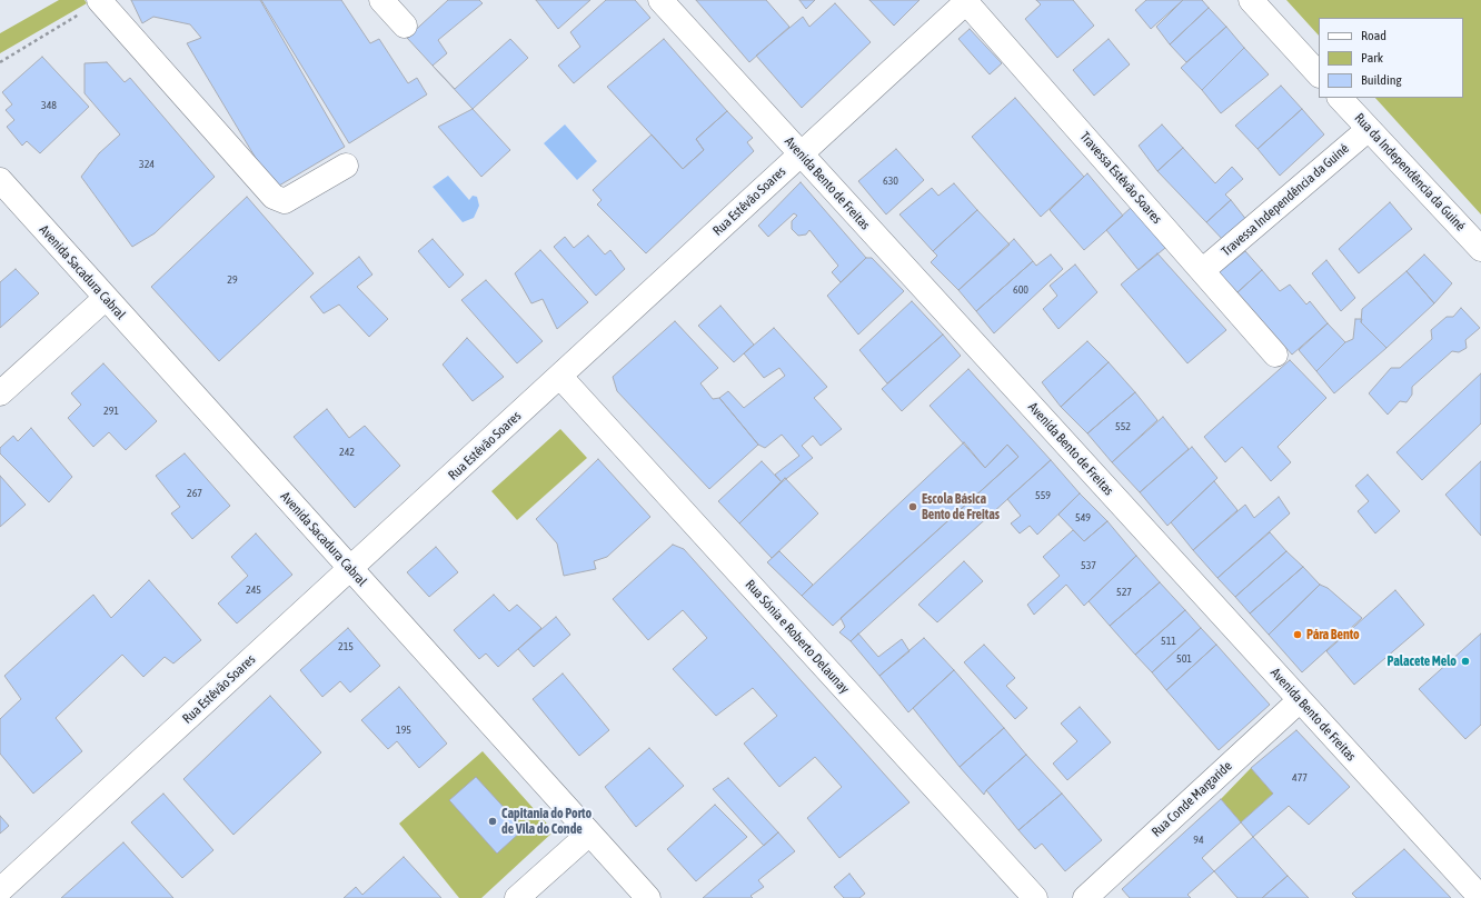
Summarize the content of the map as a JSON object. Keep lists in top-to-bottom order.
{
  "streets": {
    "street": [
      "Rua da Independência da Guiné",
      "Travessa Estêvão Soares",
      "Avenida Bento de Freitas",
      "Travessa Independência da Guiné",
      "Rua Estêvão Soares",
      "Avenida Sacadura Cabral",
      "Rua Sónia e Roberto Delaunay",
      "Rua Conde Margaride"
    ]
  },
  "crossings": [
    ["Rua da Independência da Guiné", "Travessa Independência da Guiné"],
    ["Travessa Estêvão Soares", "Travessa Independência da Guiné"],
    ["Travessa Estêvão Soares", "Rua Estêvão Soares"],
    ["Avenida Bento de Freitas", "Rua Estêvão Soares"],
    ["Avenida Bento de Freitas", "Rua Conde Margaride"],
    ["Rua Estêvão Soares", "Avenida Sacadura Cabral"],
    ["Rua Estêvão Soares", "Rua Sónia e Roberto Delaunay"]
  ],
  "places": [
    "Escola Básica Bento de Freitas",
    "Pára Bento",
    "Palacete Melo",
    "Capitania do Porto de Vila do Conde"
  ],
  "house_numbers": [
    "348",
    "324",
    "630",
    "29",
    "600",
    "291",
    "552",
    "242",
    "267",
    "559",
    "549",
    "537",
    "245",
    "527",
    "511",
    "215",
    "501",
    "195",
    "477",
    "94"
  ],
  "legend": ["Road", "Park", "Building"]
}
